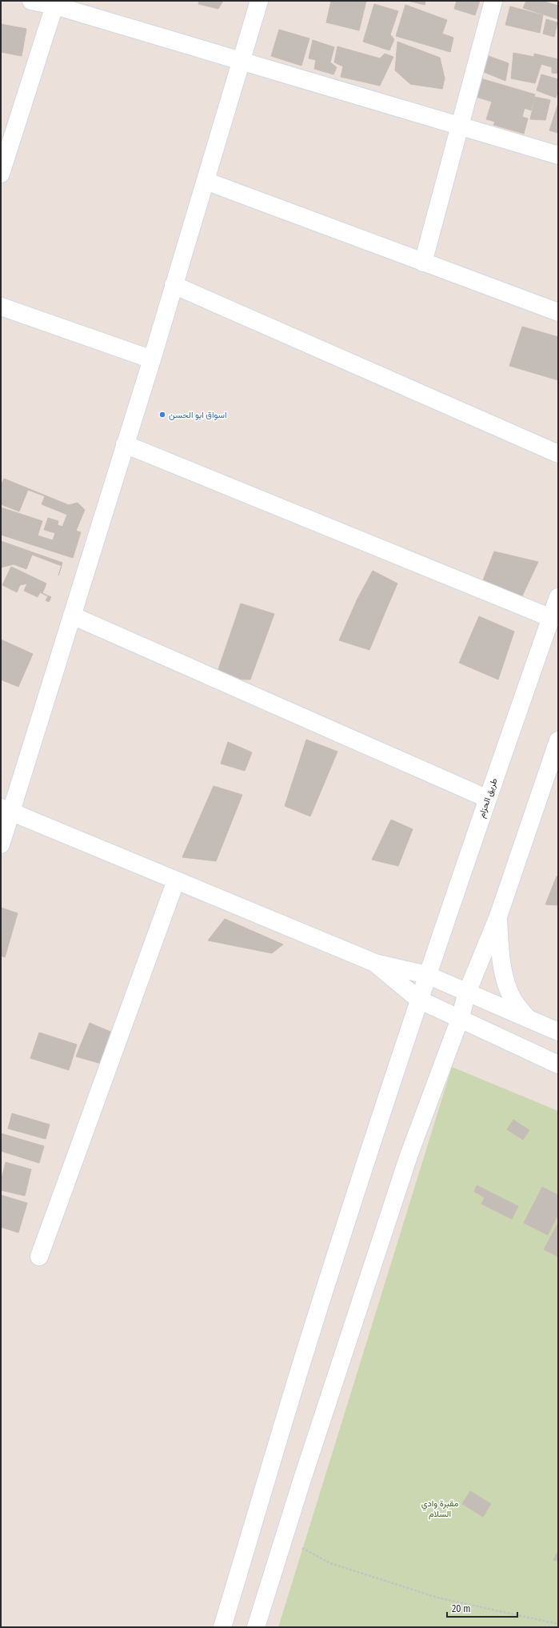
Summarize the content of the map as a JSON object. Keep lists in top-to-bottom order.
{
  "streets": {
    "street": ["طريق الحزام"]
  },
  "parks": ["مقبرة وادي السلام"],
  "places": ["اسواق ابو الحسن"],
  "scale_bar": "20 m"
}
